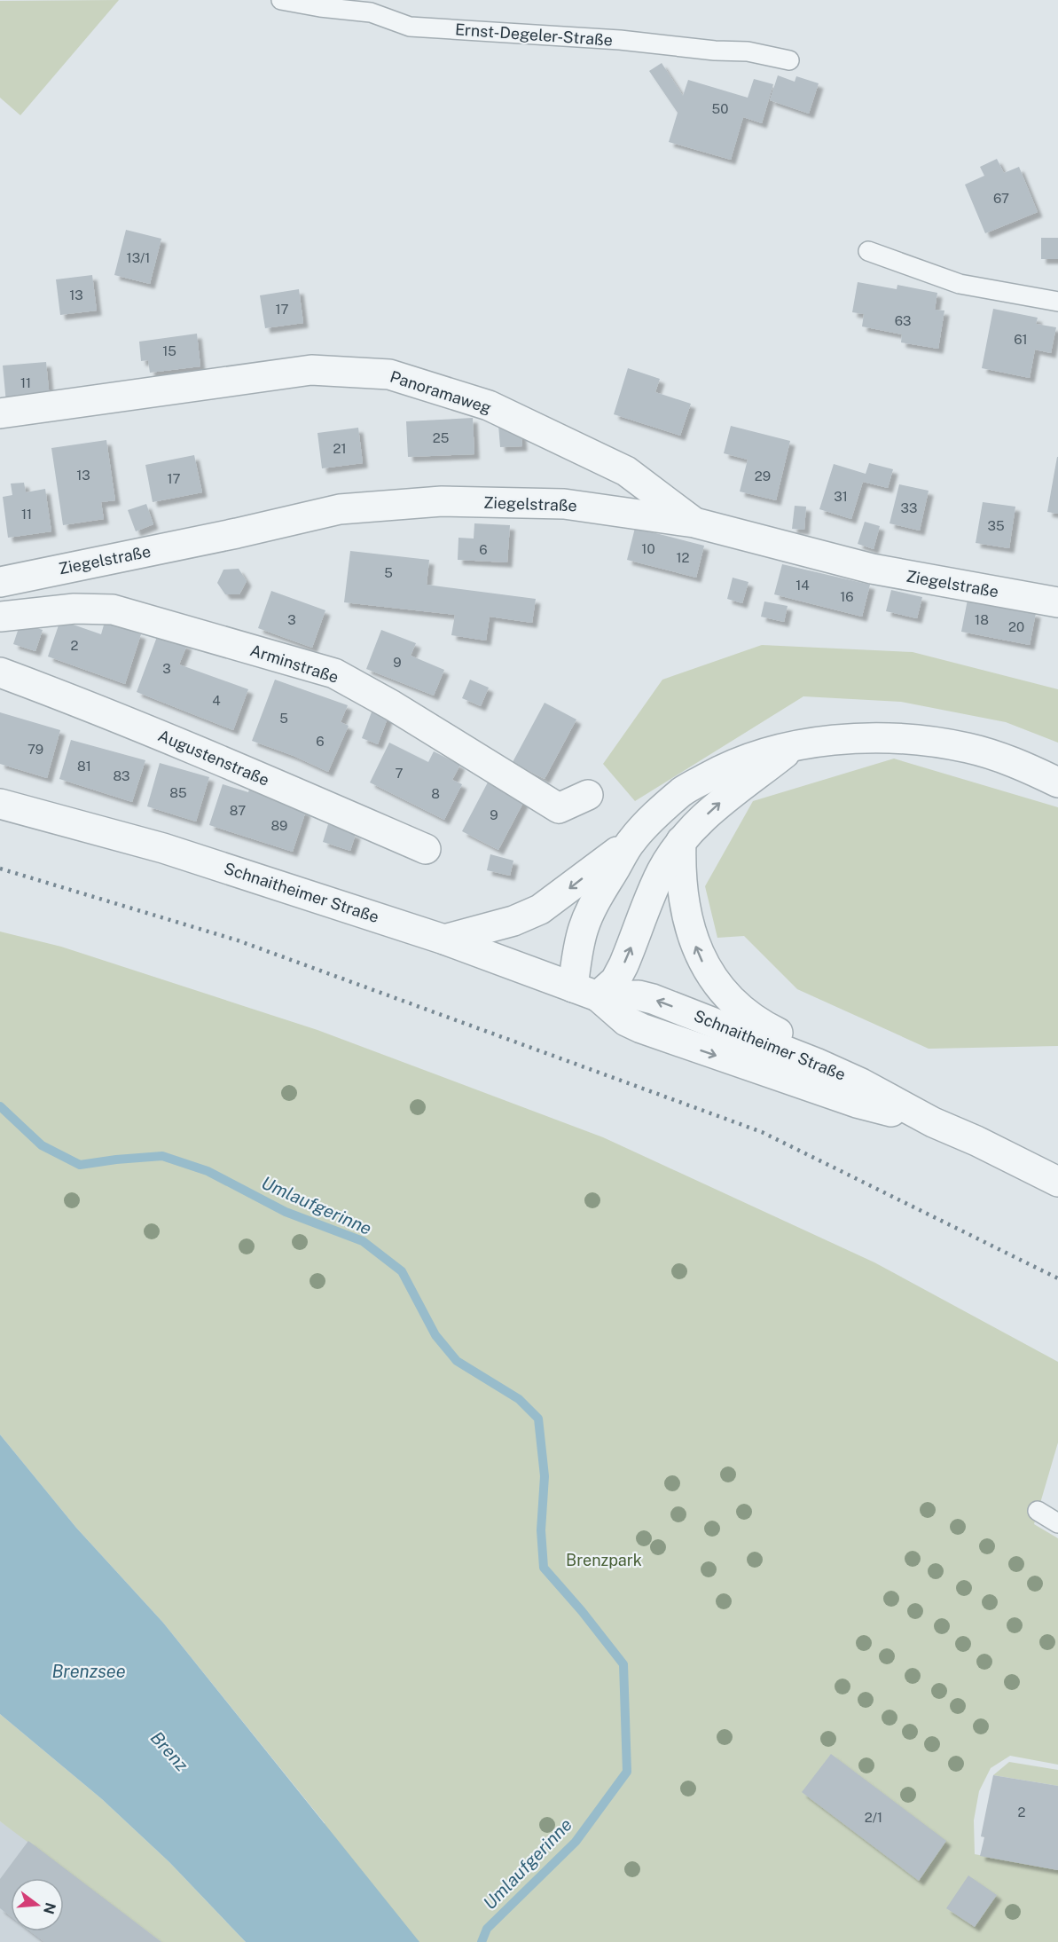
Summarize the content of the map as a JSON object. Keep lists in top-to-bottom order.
{
  "streets": {
    "street": [
      "Panoramaweg",
      "Ziegelstraße",
      "Arminstraße",
      "Augustenstraße",
      "Schnaitheimer Straße"
    ],
    "lane": ["Ernst-Degeler-Straße"]
  },
  "crossings": [
    ["Panoramaweg", "Ziegelstraße"]
  ],
  "water": ["Umlaufgerinne", "Brenzsee", "Brenz"],
  "parks": ["Brenzpark"],
  "house_numbers": [
    "50",
    "67",
    "13/1",
    "13",
    "17",
    "63",
    "61",
    "15",
    "11",
    "25",
    "21",
    "13",
    "29",
    "17",
    "31",
    "33",
    "11",
    "35",
    "10",
    "6",
    "12",
    "5",
    "14",
    "16",
    "3",
    "18",
    "20",
    "2",
    "9",
    "3",
    "4",
    "5",
    "6",
    "79",
    "81",
    "7",
    "83",
    "85",
    "8",
    "87",
    "9",
    "89",
    "2",
    "2/1"
  ],
  "north": "right"
}
